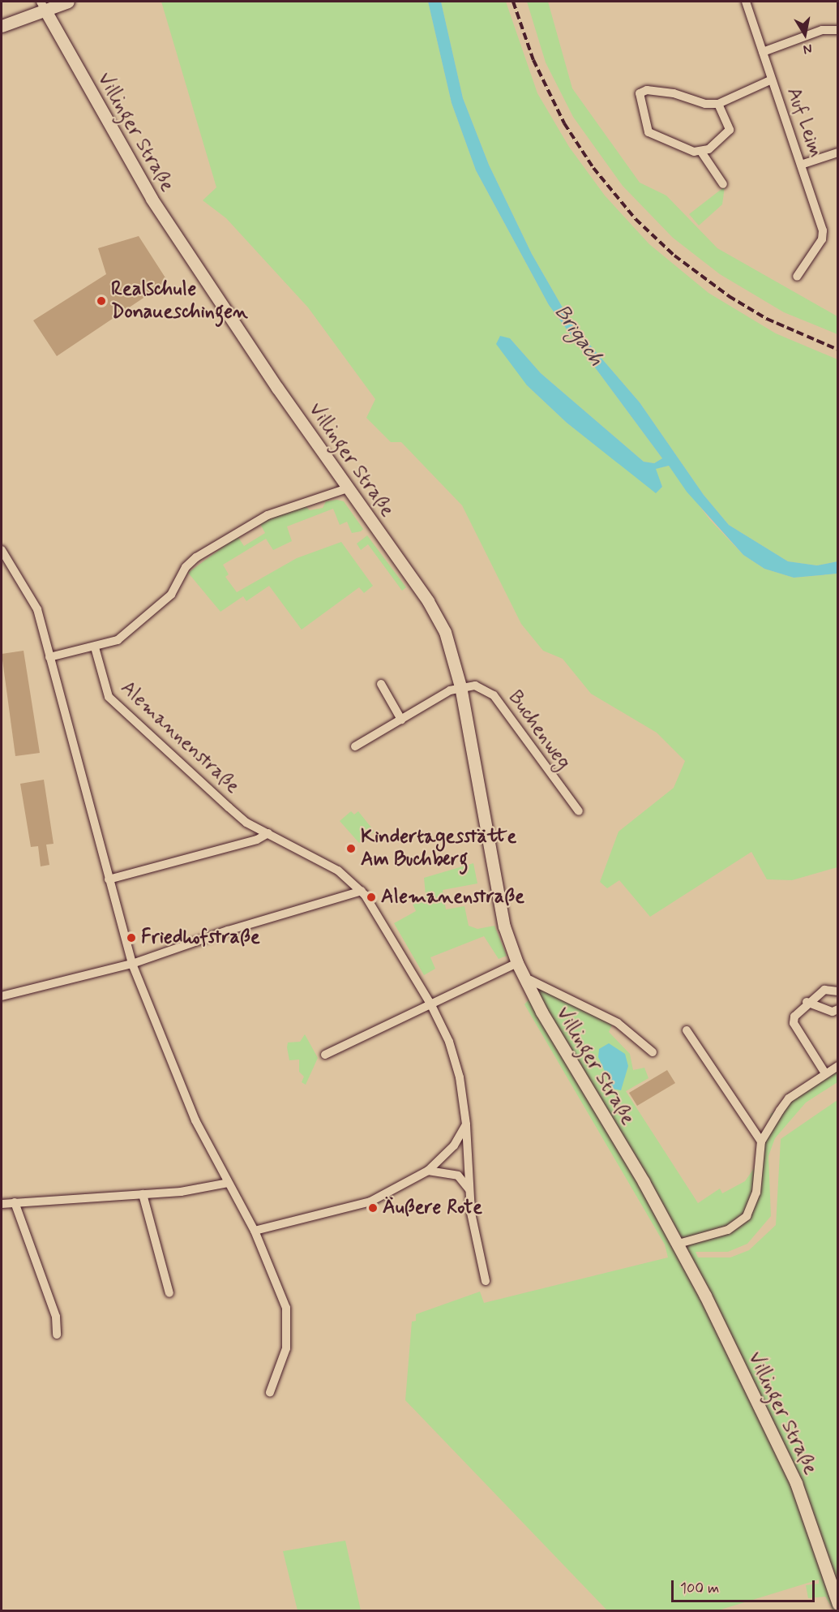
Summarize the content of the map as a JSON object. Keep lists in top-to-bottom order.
{
  "streets": {
    "main road": ["Villinger Straße"],
    "street": ["Auf Leim", "Buchenweg", "Alemannenstraße"]
  },
  "crossings": [
    ["Villinger Straße", "Buchenweg"]
  ],
  "water": ["Brigach"],
  "places": [
    "Realschule Donaueschingen",
    "Kindertagesstätte Am Buchberg",
    "Alemanenstraße",
    "Friedhofstraße",
    "Äußere Rote"
  ],
  "scale_bar": "100 m",
  "north": "bottom"
}
